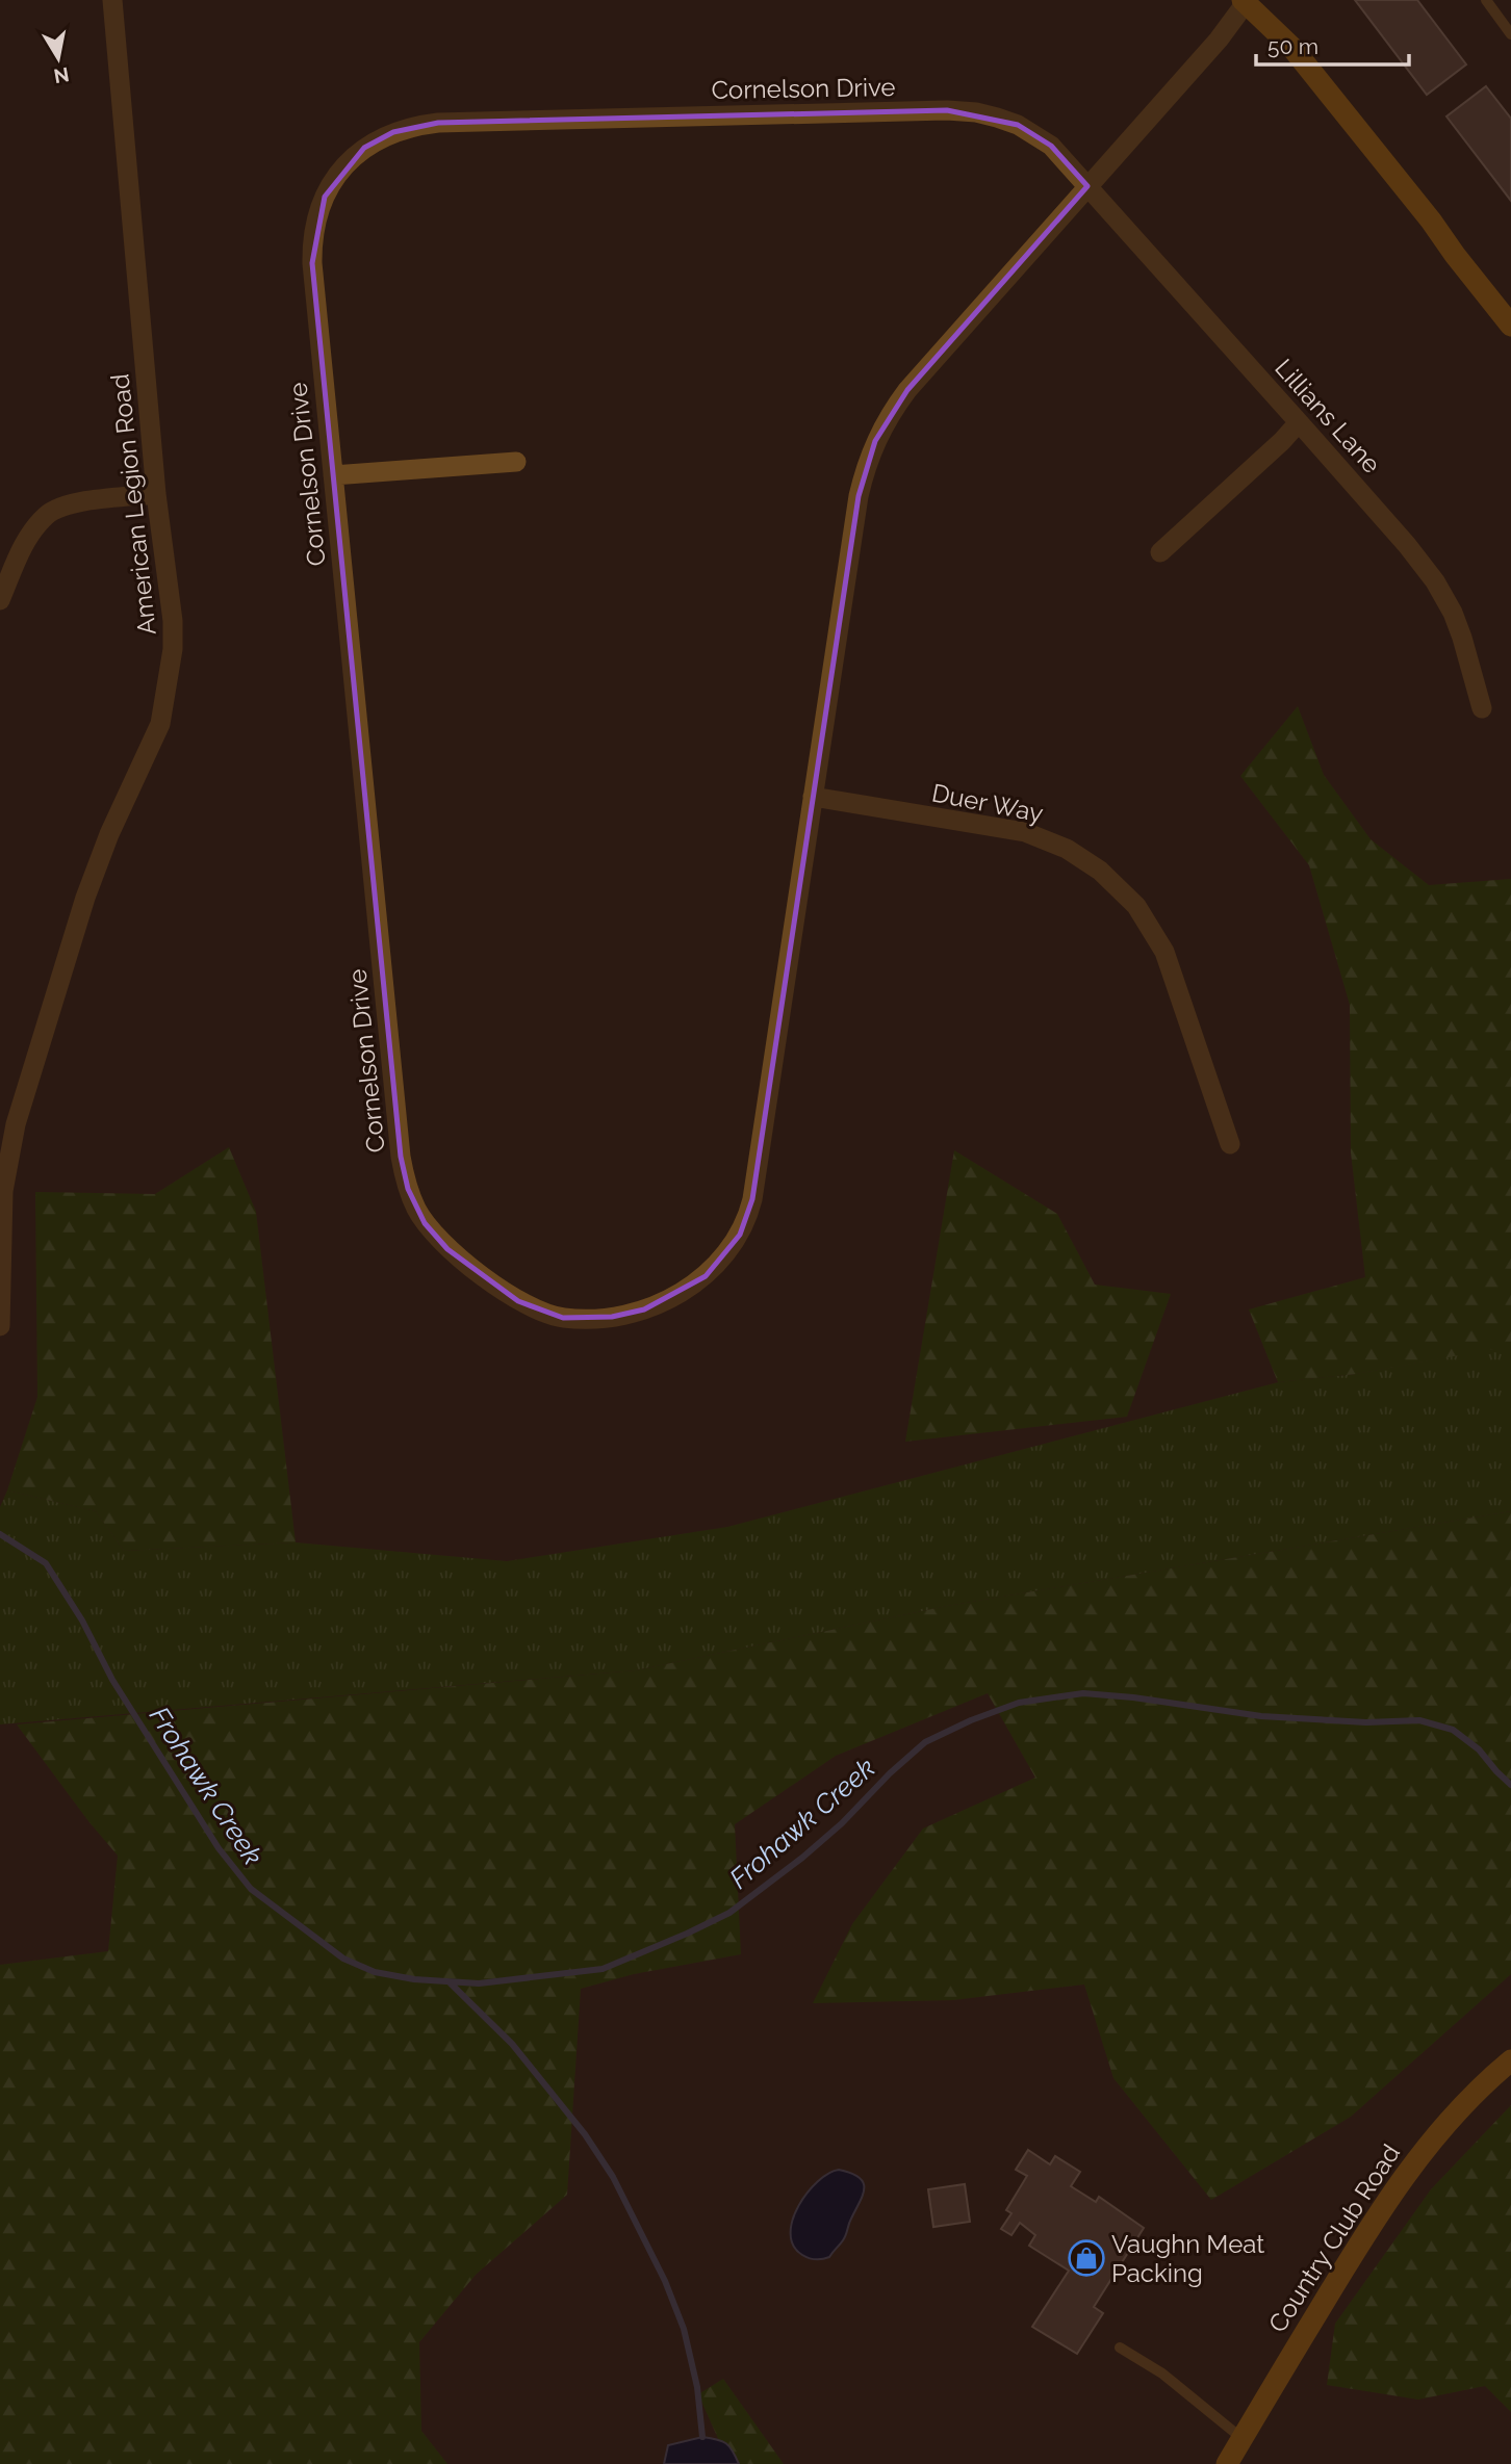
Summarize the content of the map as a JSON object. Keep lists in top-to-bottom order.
{
  "streets": {
    "street": [
      "Cornelson Drive",
      "Lillians Lane",
      "American Legion Road",
      "Duer Way",
      "Country Club Road"
    ]
  },
  "crossings": [
    ["Cornelson Drive", "Lillians Lane"],
    ["Cornelson Drive", "Duer Way"]
  ],
  "water": ["Frohawk Creek"],
  "places": {
    "shop": ["Vaughn Meat Packing"]
  },
  "scale_bar": "50 m",
  "north": "bottom"
}
